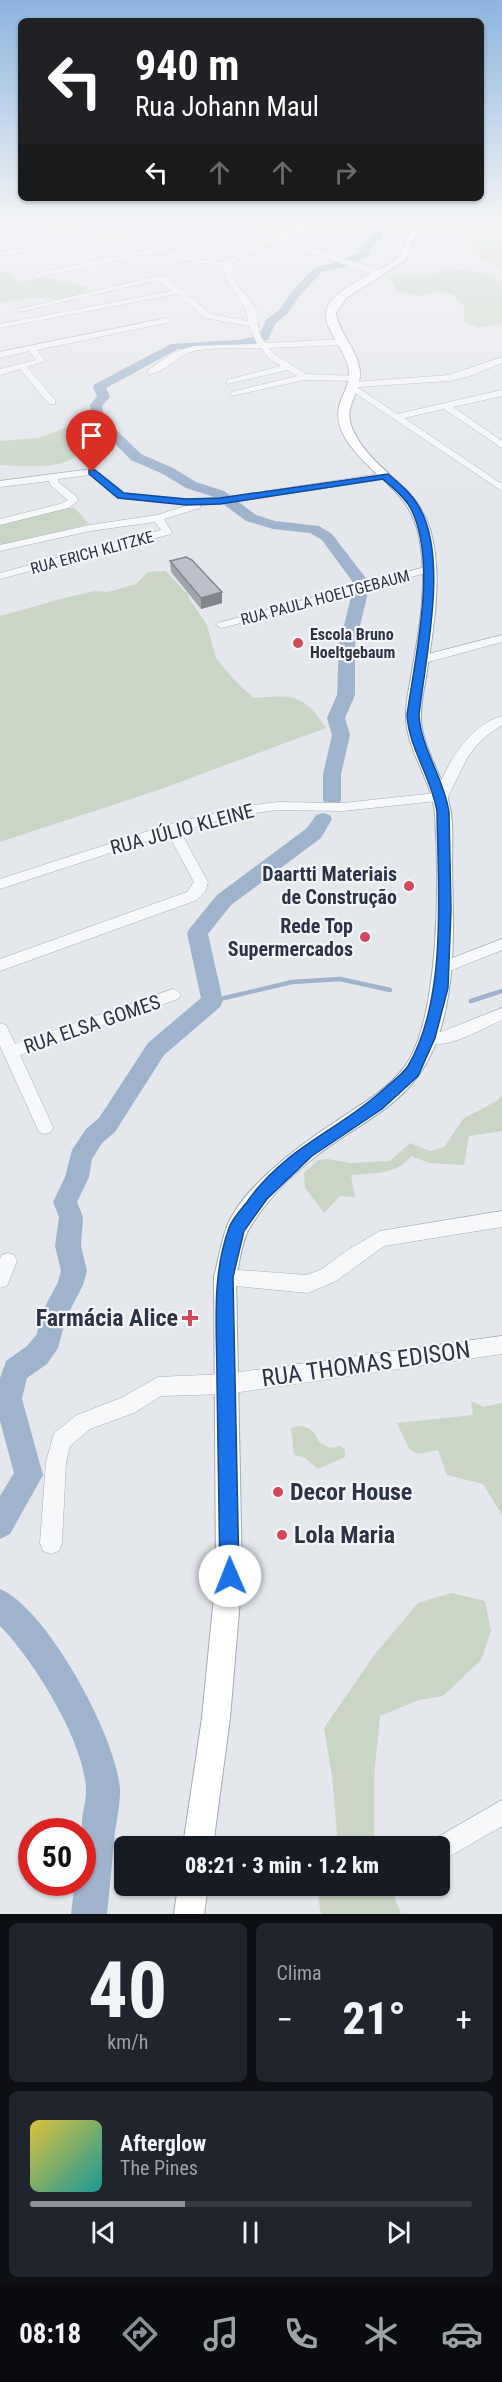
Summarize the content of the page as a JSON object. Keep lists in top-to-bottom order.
{
  "streets": {
    "street": [
      "RUA ERICH KLITZKE",
      "RUA PAULA HOELTGEBAUM",
      "RUA JÚLIO KLEINE",
      "RUA ELSA GOMES",
      "RUA THOMAS EDISON"
    ]
  },
  "places": {
    "other": [
      "Escola Bruno Hoeltgebaum",
      "Daartti Materiais de Construção",
      "Rede Top Supermercados",
      "Decor House",
      "Lola Maria"
    ],
    "health": ["Farmácia Alice"]
  },
  "page": {
    "turn": ["940 m", "Rua Johann Maul"],
    "limit": "50",
    "trip": "08:21 · 3 min · 1.2 km",
    "tile": [
      ["40", "km/h"],
      "Clima"
    ],
    "heat": ["−", "21°", "+"],
    "song": ["Afterglow", "The Pines"],
    "tabs": "08:18"
  }
}
